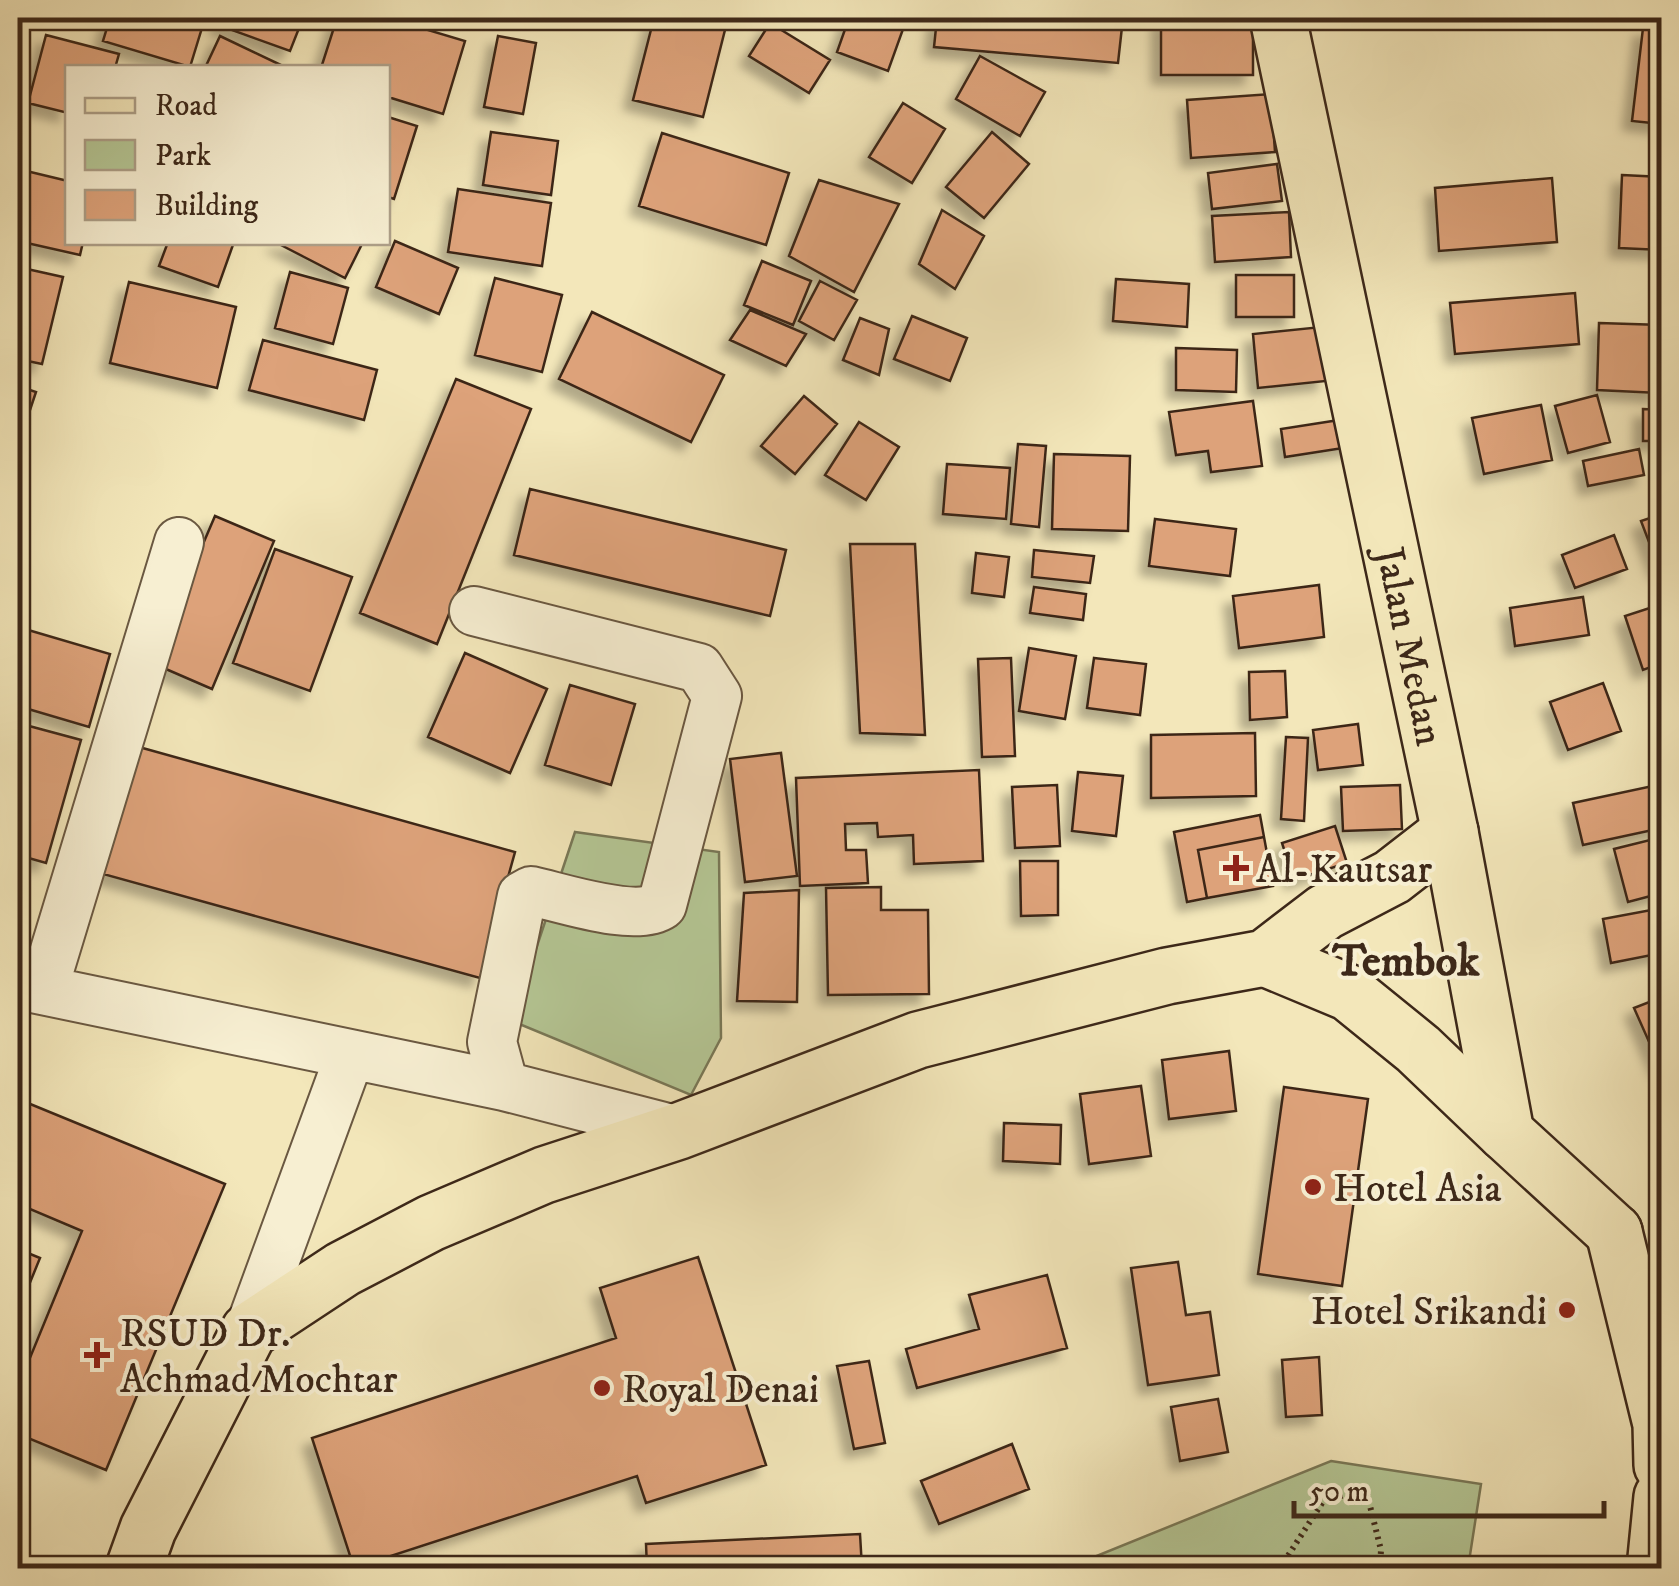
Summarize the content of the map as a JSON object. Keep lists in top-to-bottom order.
{
  "streets": {
    "main road": ["Jalan Medan"]
  },
  "districts": ["Tembok"],
  "places": {
    "health": ["Al-Kautsar", "RSUD Dr. Achmad Mochtar"],
    "other": ["Hotel Asia", "Hotel Srikandi", "Royal Denai"]
  },
  "legend": ["Road", "Park", "Building"],
  "scale_bar": "50 m"
}
